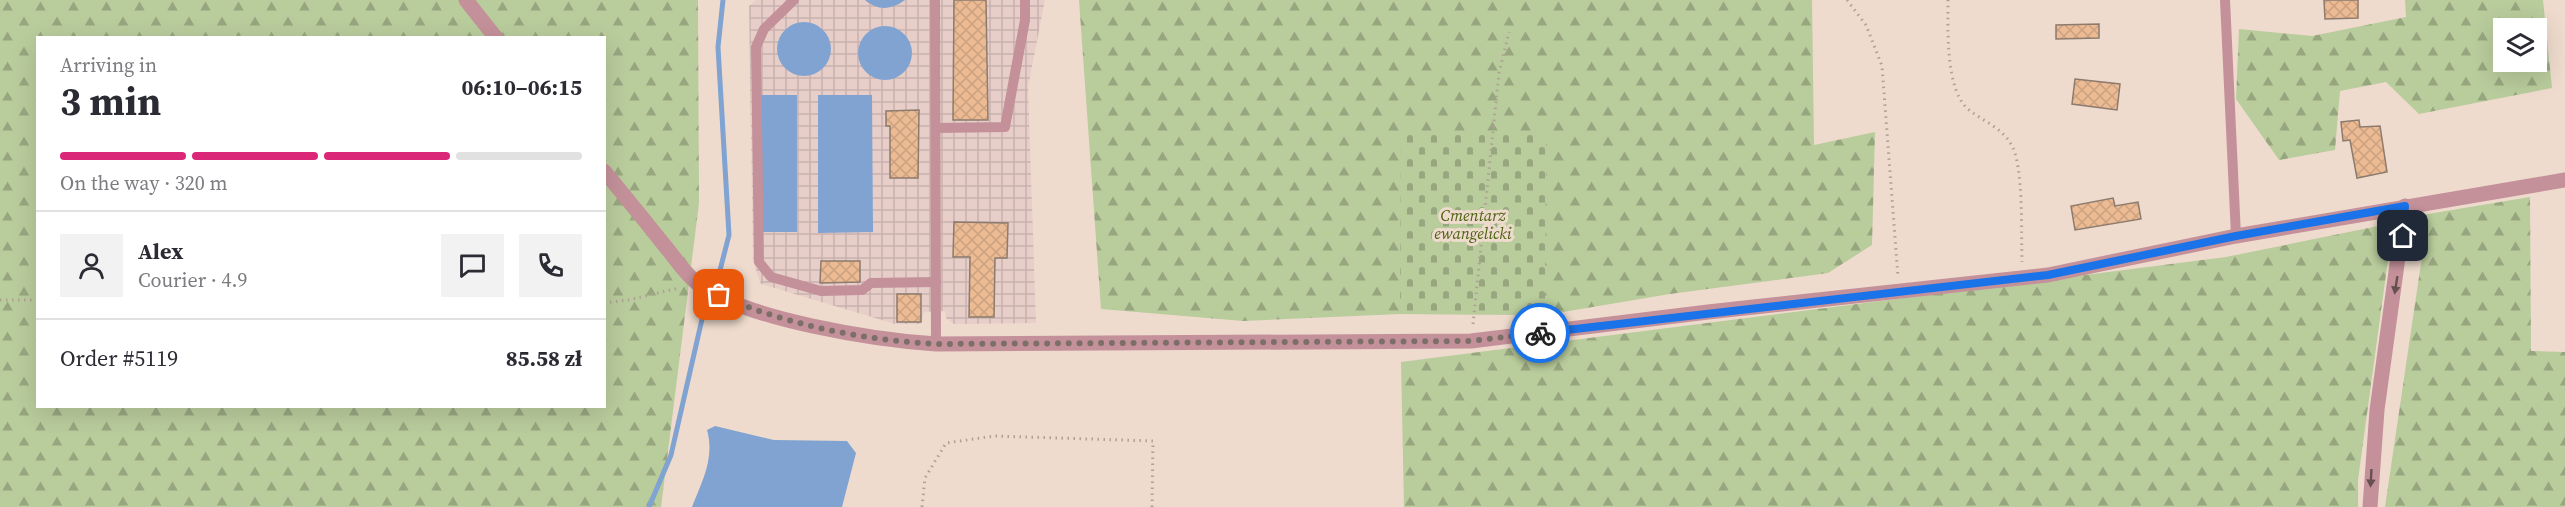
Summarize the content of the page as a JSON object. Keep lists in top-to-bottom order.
{
  "parks": ["Cmentarz ewangelicki"],
  "page": {
    "heading": ["3 min", "Arriving in", "06:10–06:15"],
    "panel": [
      "Alex",
      "Courier · 4.9",
      "Order #5119",
      "85.58 zł"
    ],
    "bar": "On the way · 320 m"
  }
}
